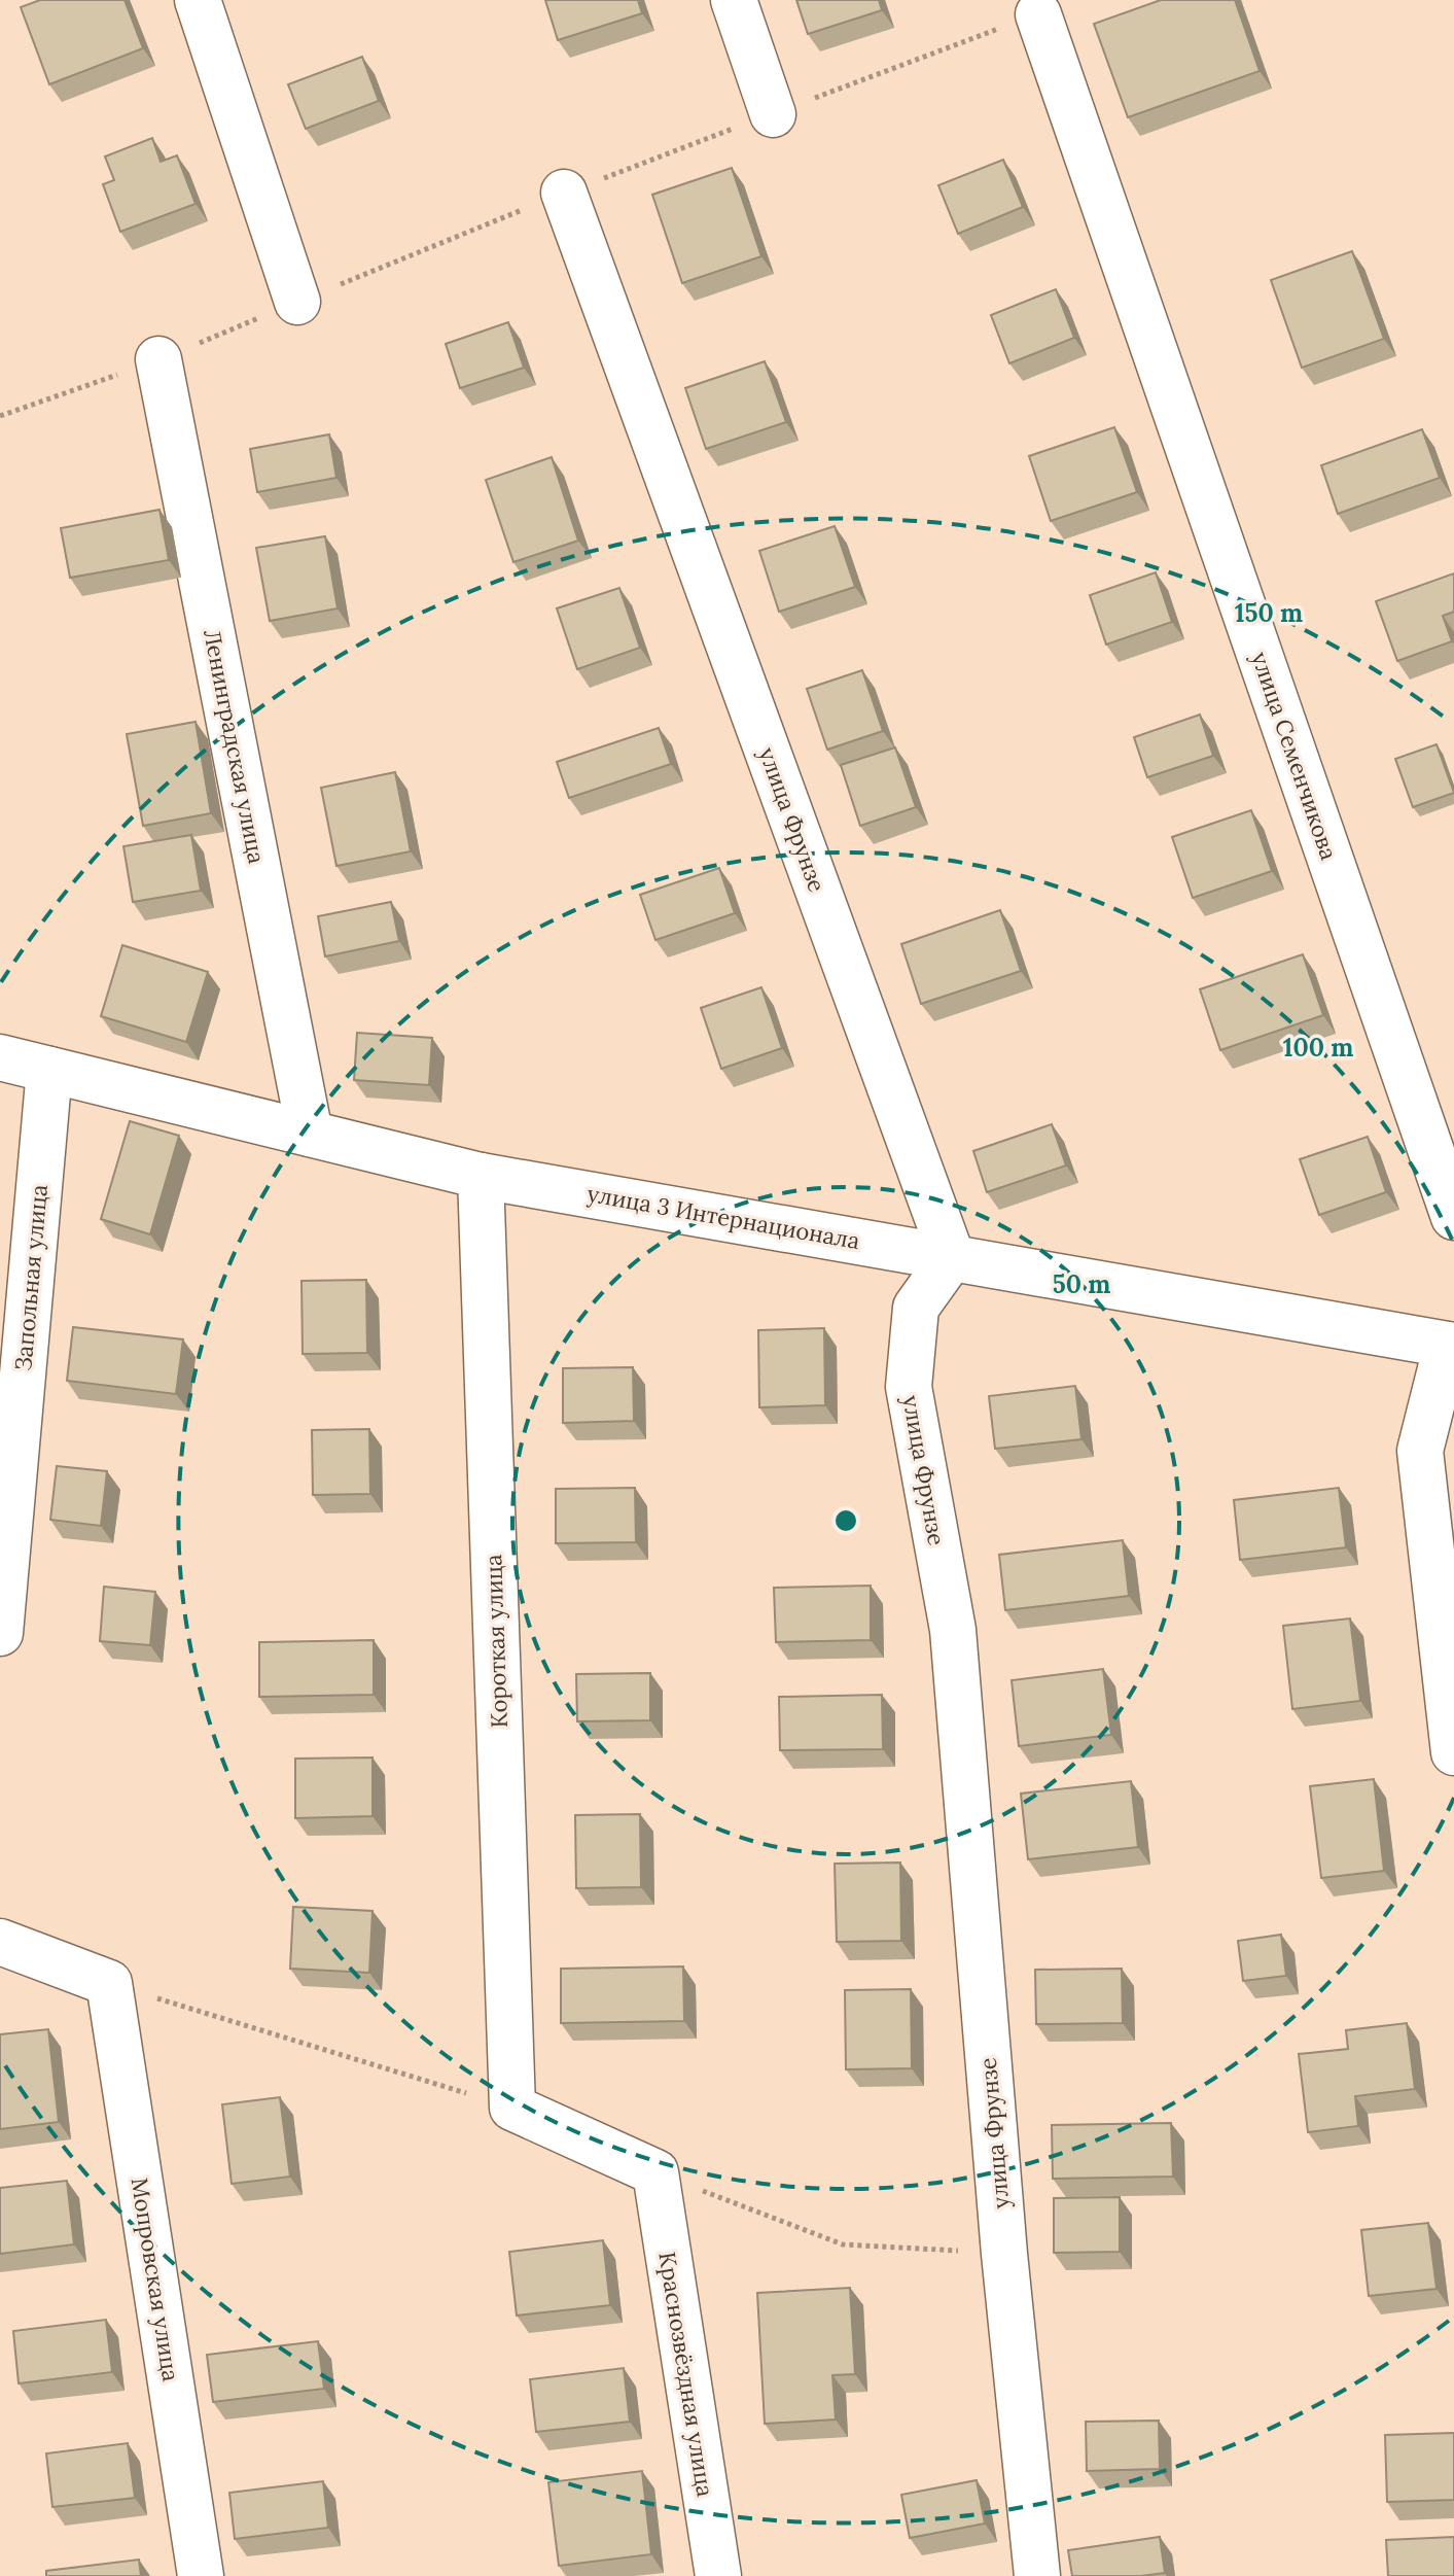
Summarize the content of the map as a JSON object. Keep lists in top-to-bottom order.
{
  "streets": {
    "street": [
      "Ленинградская улица",
      "улица Семенчикова",
      "улица Фрунзе",
      "улица 3 Интернационала",
      "Запольная улица",
      "Короткая улица",
      "Мопровская улица",
      "Краснозвёздная улица"
    ]
  },
  "crossings": [
    ["Ленинградская улица", "улица 3 Интернационала"],
    ["улица Фрунзе", "улица 3 Интернационала"],
    ["улица 3 Интернационала", "Запольная улица"],
    ["улица 3 Интернационала", "Короткая улица"]
  ],
  "rings": ["150 m", "100 m", "50 m"]
}
